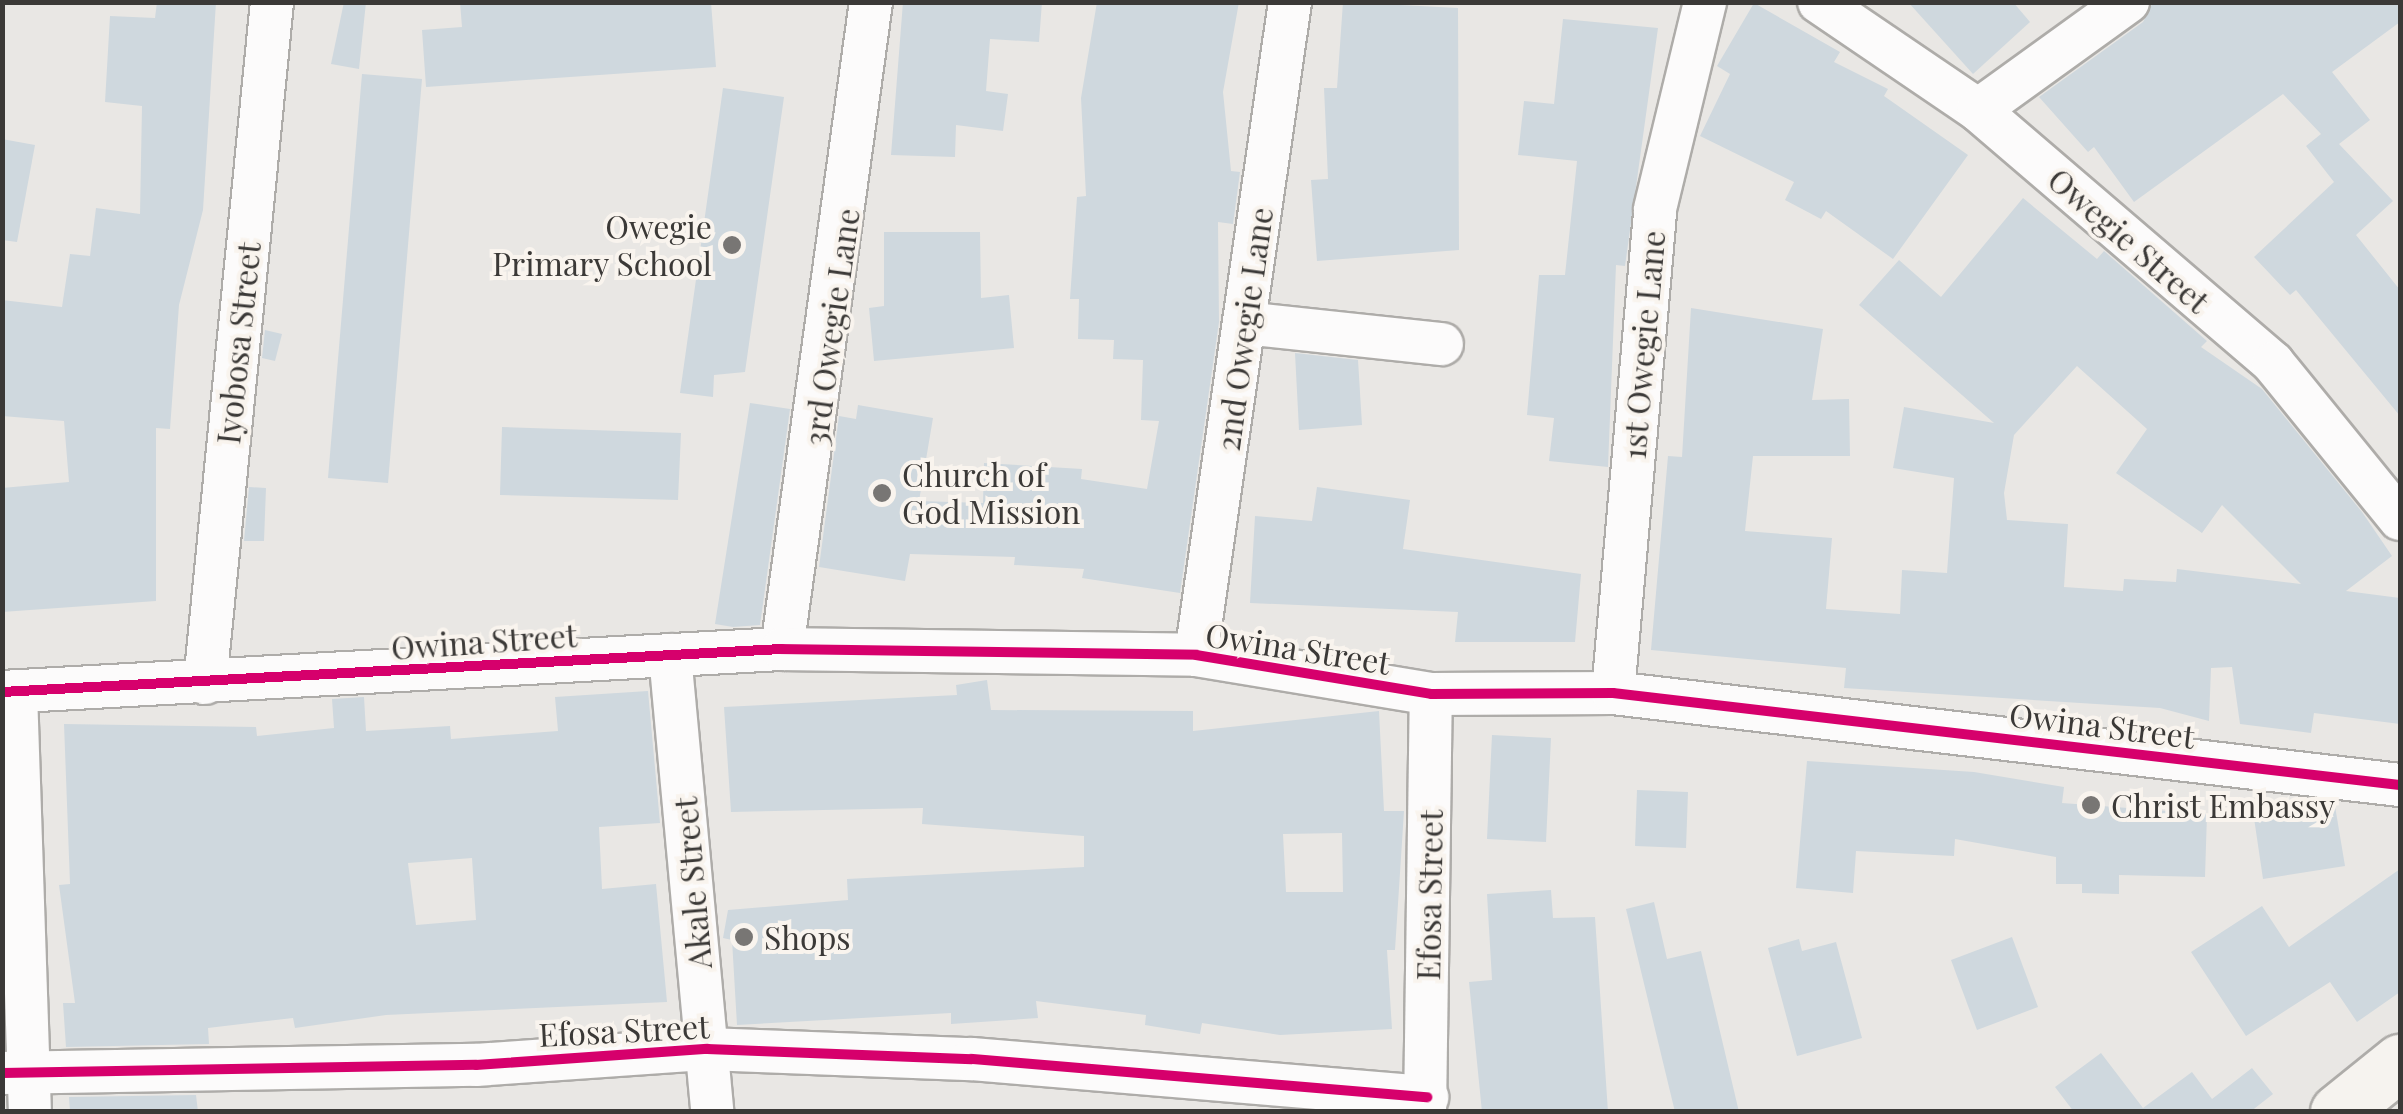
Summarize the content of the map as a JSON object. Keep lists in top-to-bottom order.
{
  "streets": {
    "street": [
      "Owegie Street",
      "3rd Owegie Lane",
      "2nd Owegie Lane",
      "Iyobosa Street",
      "1st Owegie Lane",
      "Owina Street",
      "Akale Street",
      "Efosa Street"
    ]
  },
  "crossings": [
    ["3rd Owegie Lane", "Owina Street"],
    ["2nd Owegie Lane", "Owina Street"],
    ["Iyobosa Street", "Owina Street"],
    ["1st Owegie Lane", "Owina Street"],
    ["Owina Street", "Akale Street"],
    ["Owina Street", "Efosa Street"],
    ["Akale Street", "Efosa Street"]
  ],
  "places": [
    "Owegie Primary School",
    "Church of God Mission",
    "Christ Embassy",
    "Shops"
  ]
}
